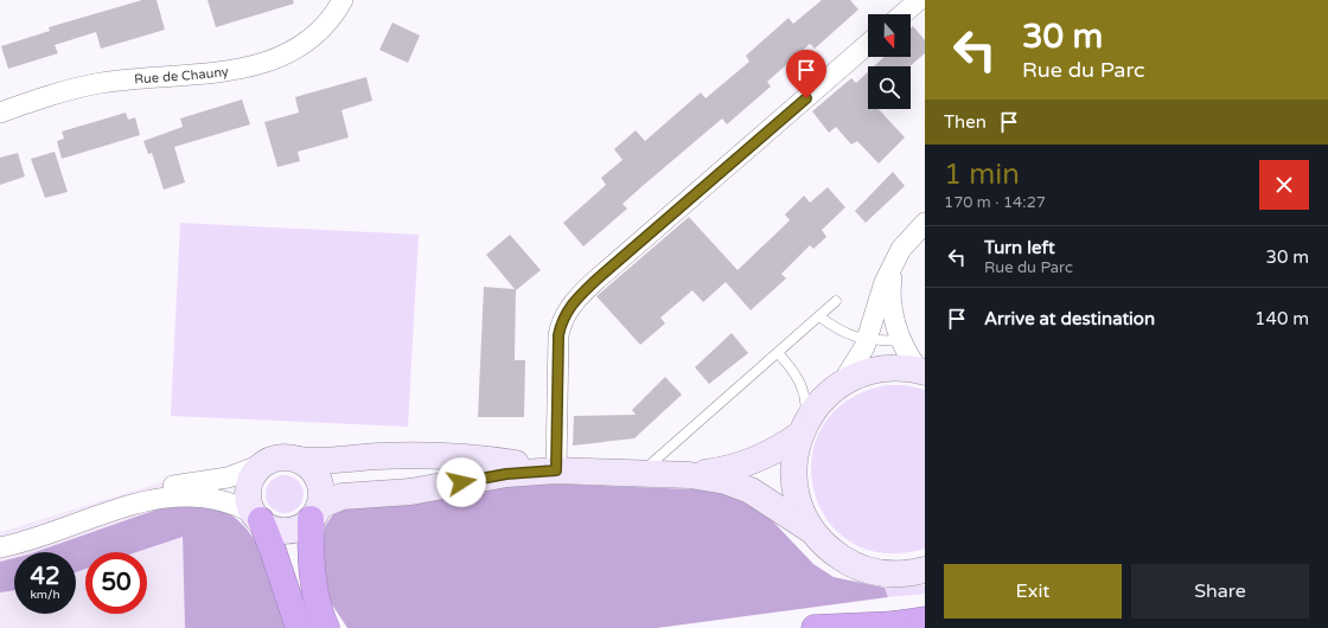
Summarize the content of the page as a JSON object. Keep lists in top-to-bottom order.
{
  "streets": {
    "street": ["Rue de Chauny"]
  },
  "north": "bottom",
  "page": {
    "turn": ["30 m", "Rue du Parc"],
    "then": "Then",
    "heading": ["1 min", "170 m · 14:27"],
    "list": [
      {
        "name": "Turn left",
        "note": "Rue du Parc",
        "value": "30 m"
      },
      {
        "name": "Arrive at destination",
        "value": "140 m"
      }
    ],
    "speed": "42 km/h",
    "limit": "50",
    "buttons": ["Exit", "Share"]
  }
}
